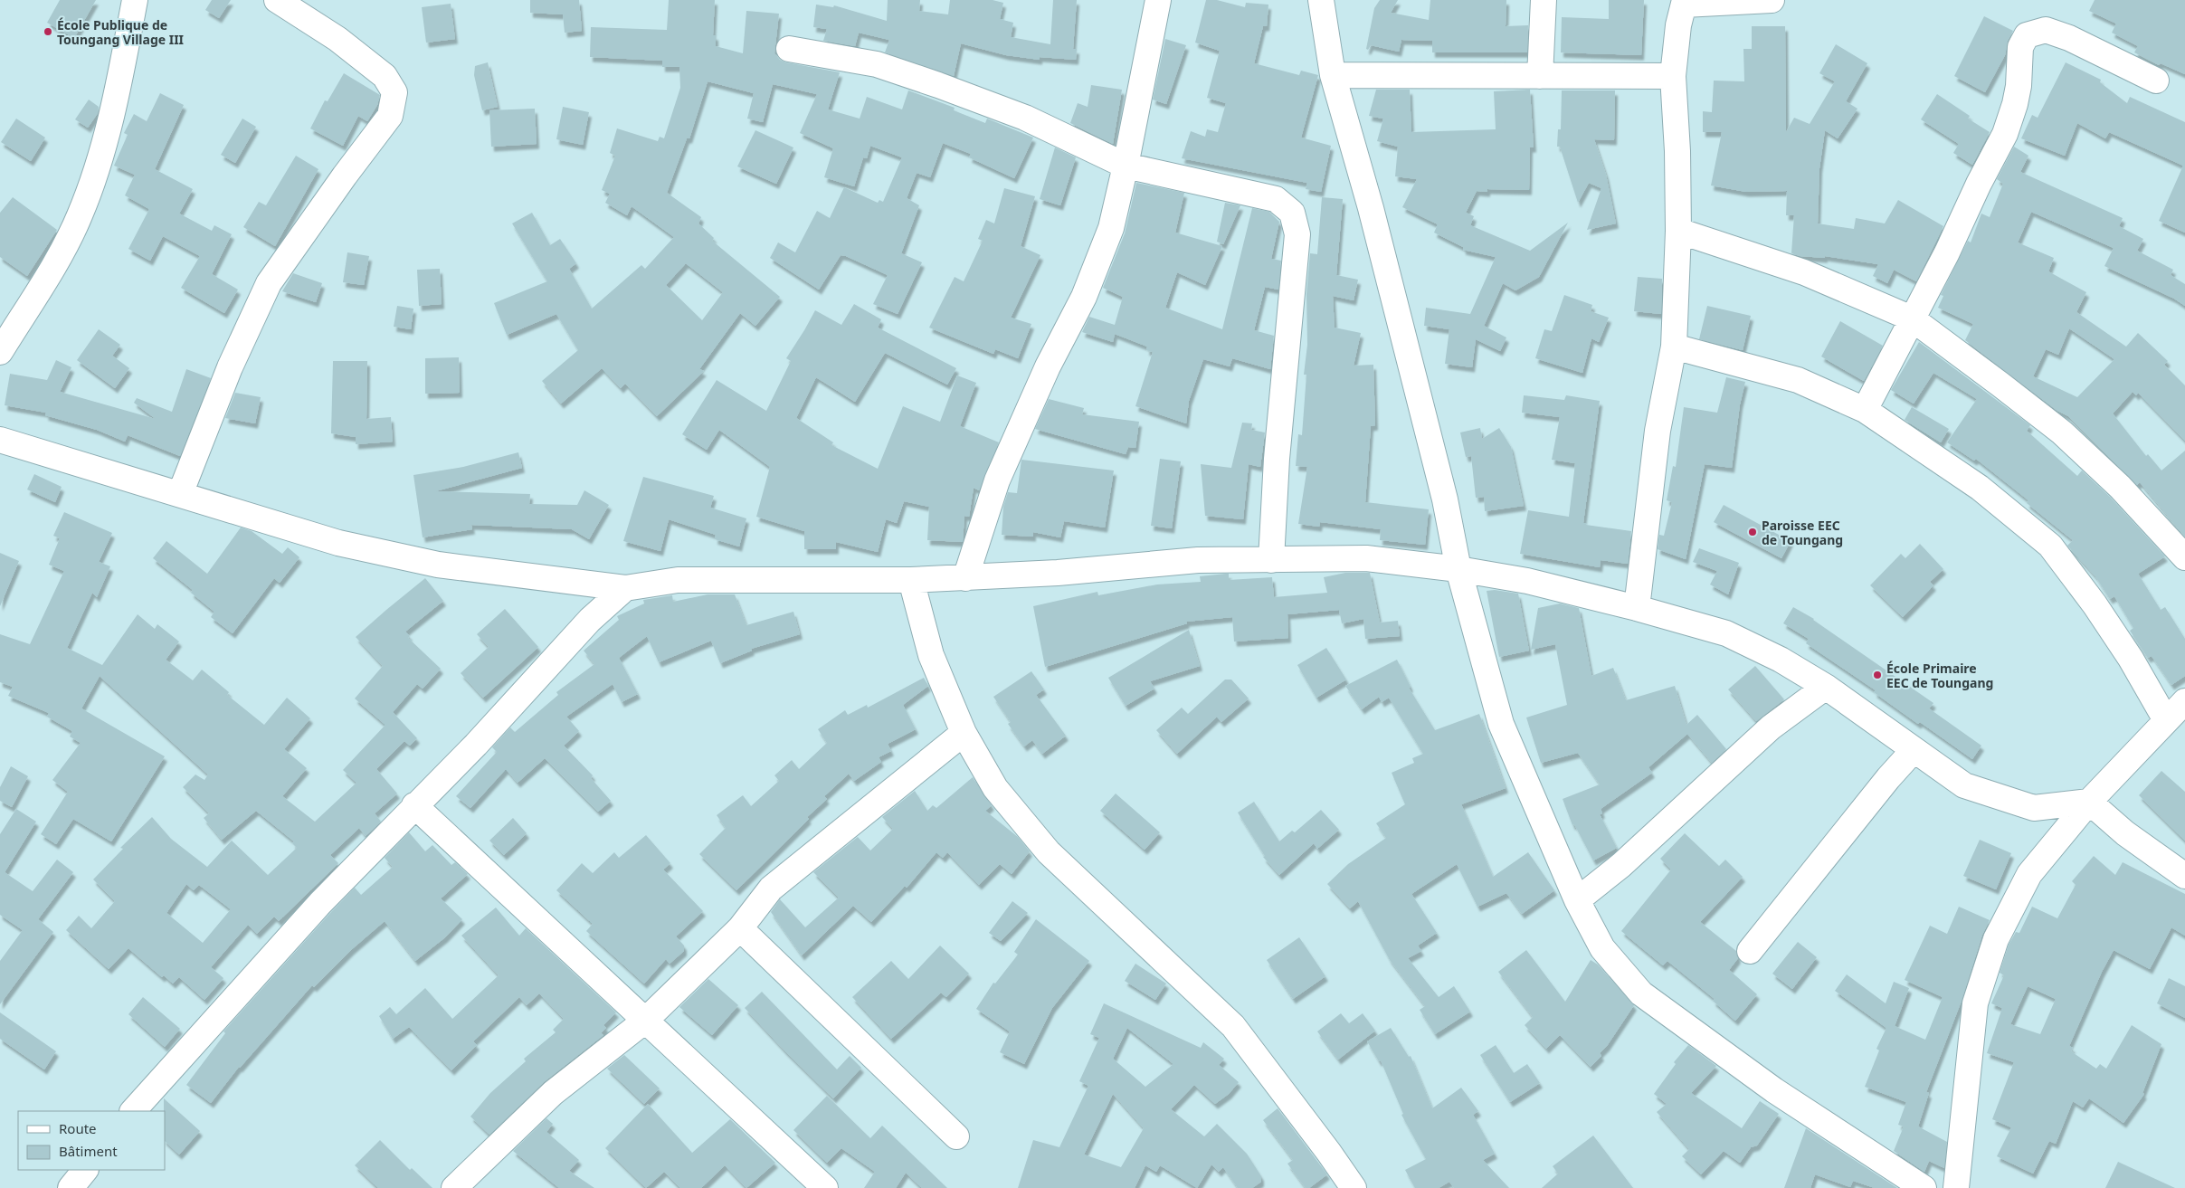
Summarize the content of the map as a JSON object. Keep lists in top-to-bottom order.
{
  "places": ["École Publique de Toungang Village III", "Paroisse EEC de Toungang", "École Primaire EEC de Toungang"],
  "legend": ["Route", "Bâtiment"]
}
